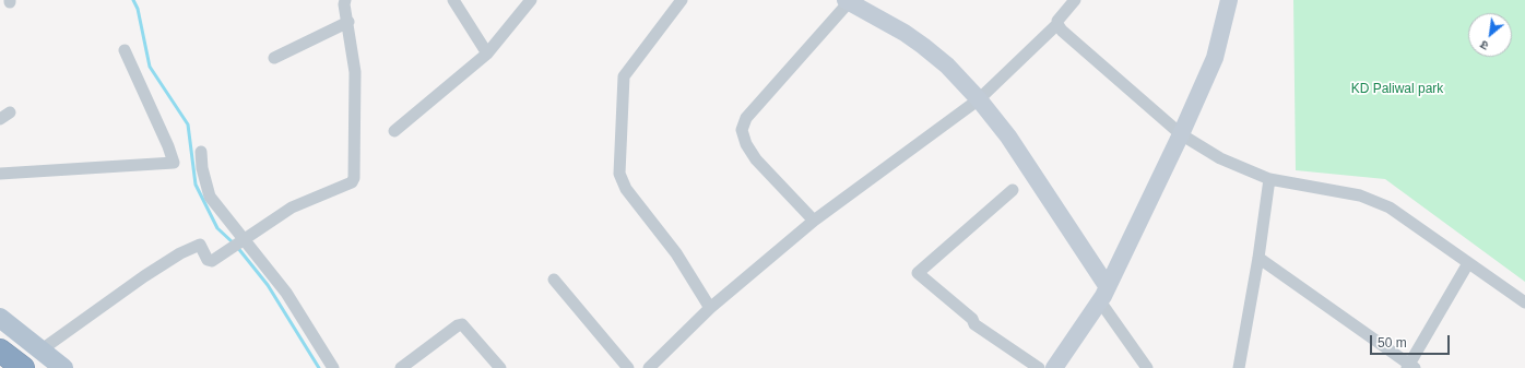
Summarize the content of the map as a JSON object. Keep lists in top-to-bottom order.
{
  "parks": ["KD Paliwal park"],
  "scale_bar": "50 m",
  "north": "bottom left"
}
